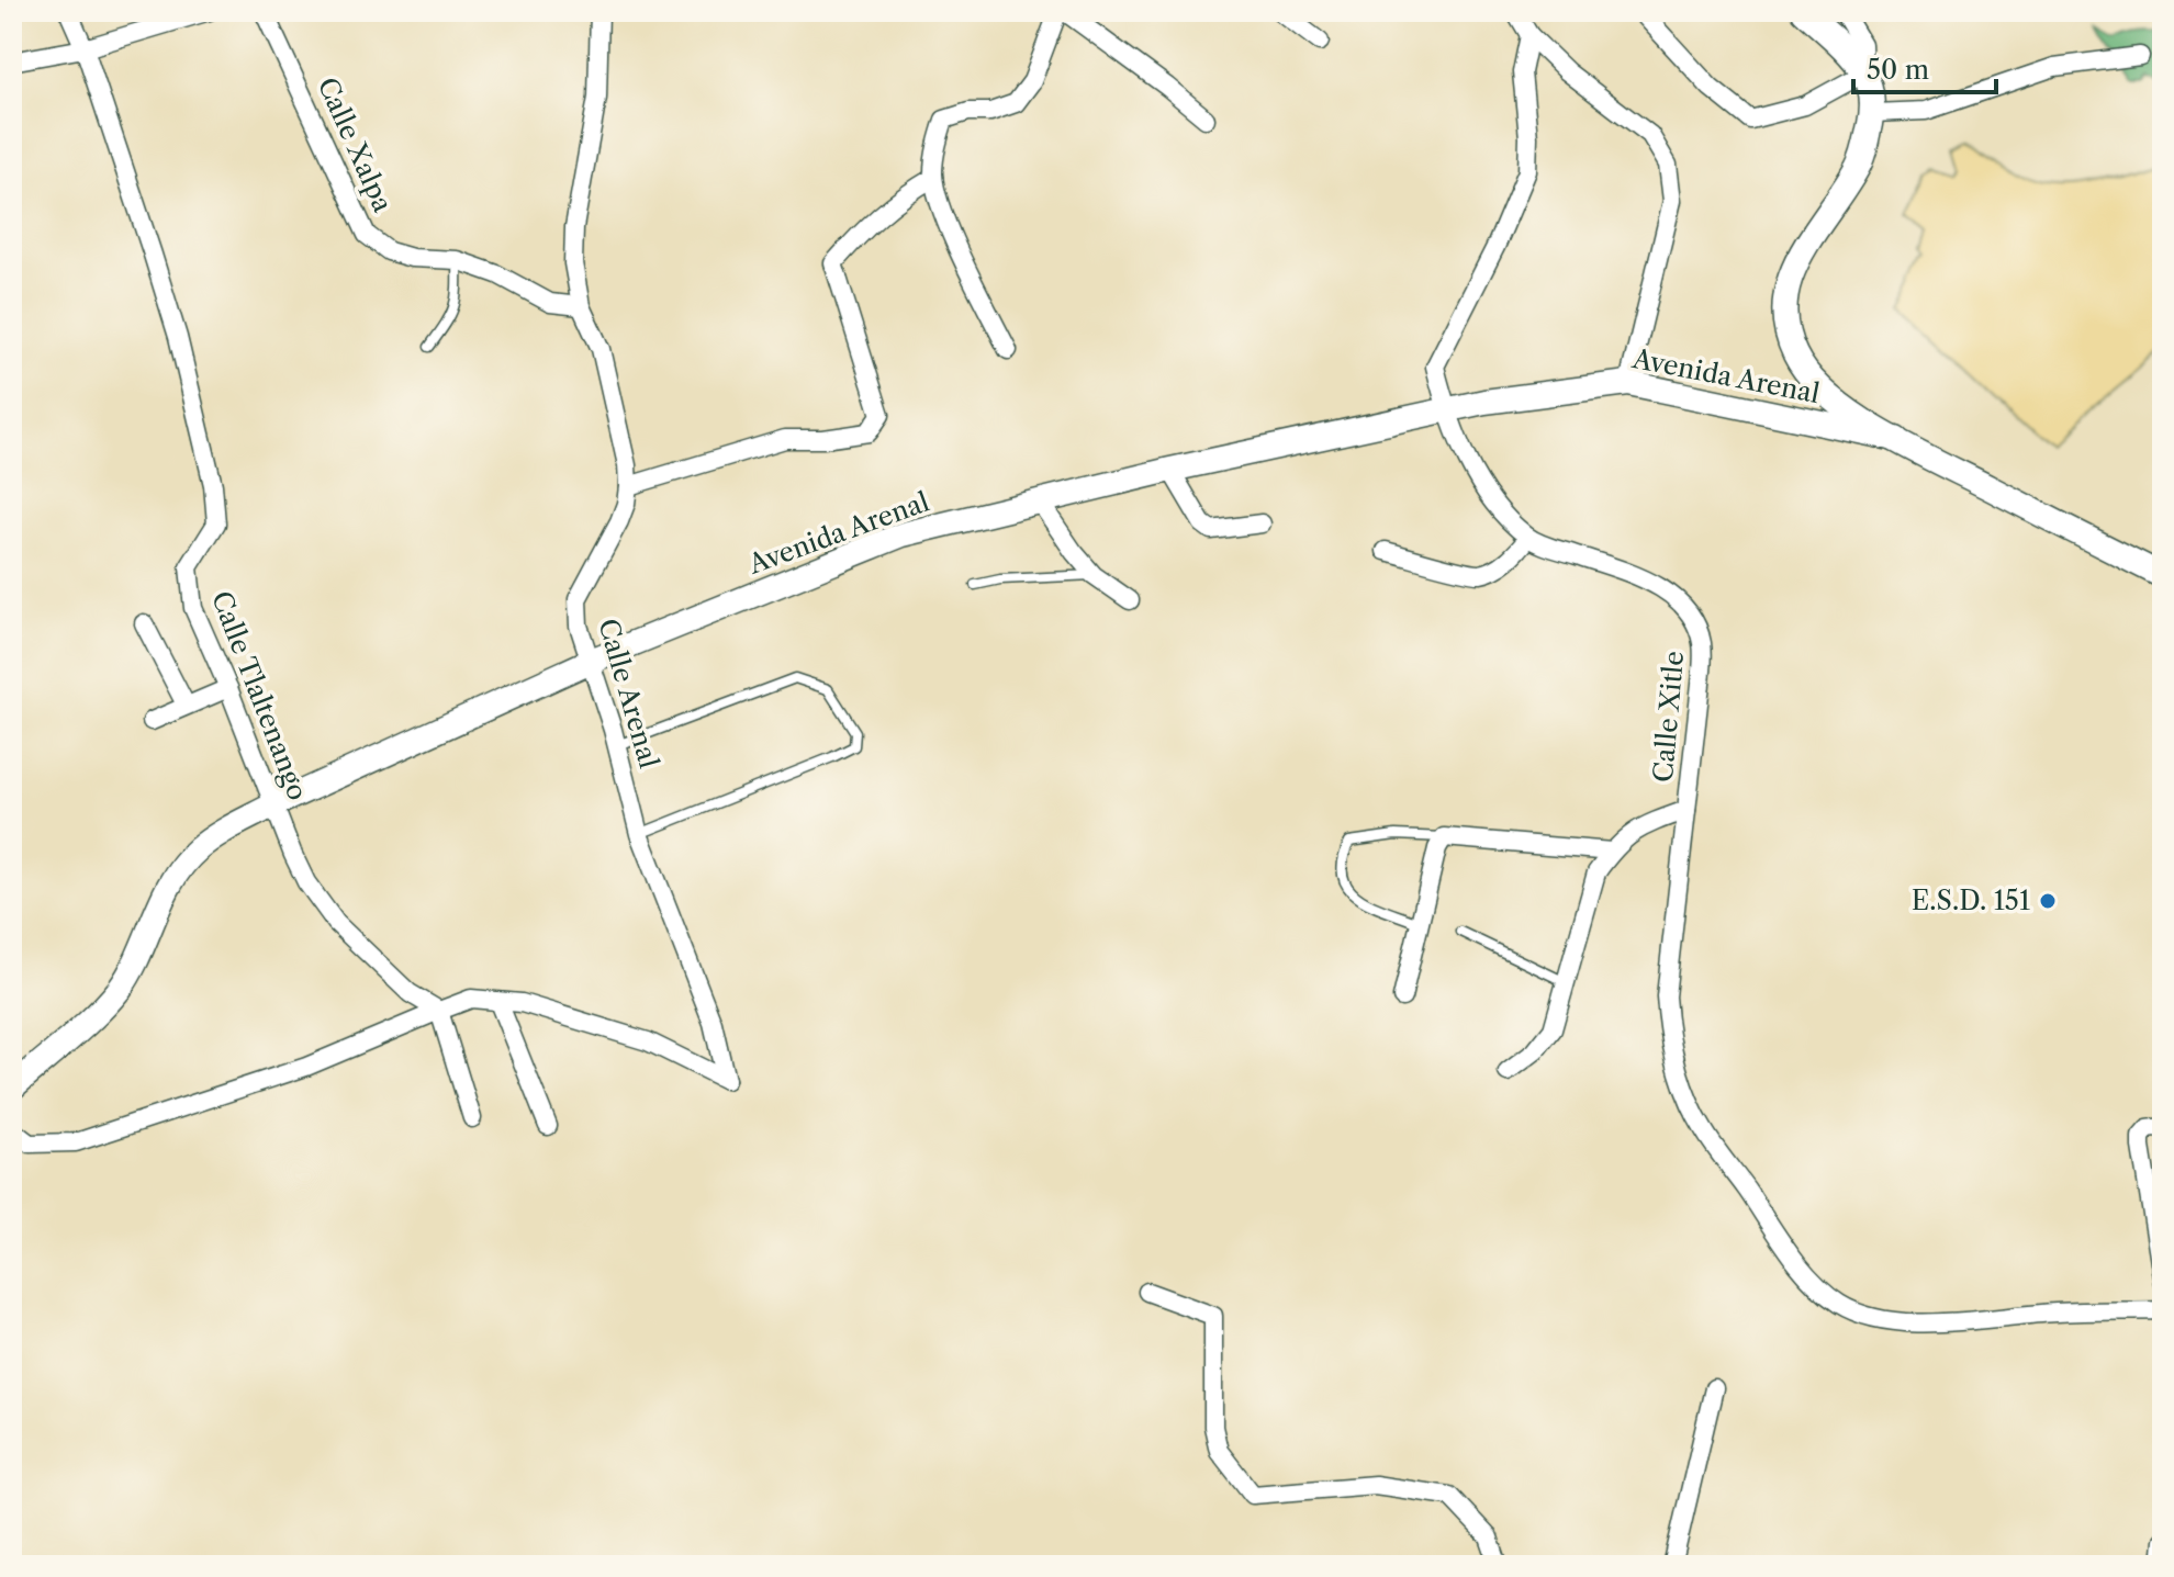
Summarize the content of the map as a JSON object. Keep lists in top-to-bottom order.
{
  "streets": {
    "street": [
      "Calle Xalpa",
      "Avenida Arenal",
      "Calle Arenal",
      "Calle Tlaltenango",
      "Calle Xitle"
    ]
  },
  "crossings": [
    ["Calle Xalpa", "Calle Arenal"],
    ["Avenida Arenal", "Calle Arenal"],
    ["Avenida Arenal", "Calle Tlaltenango"],
    ["Avenida Arenal", "Calle Xitle"]
  ],
  "places": ["E.S.D. 151"],
  "scale_bar": "50 m"
}
